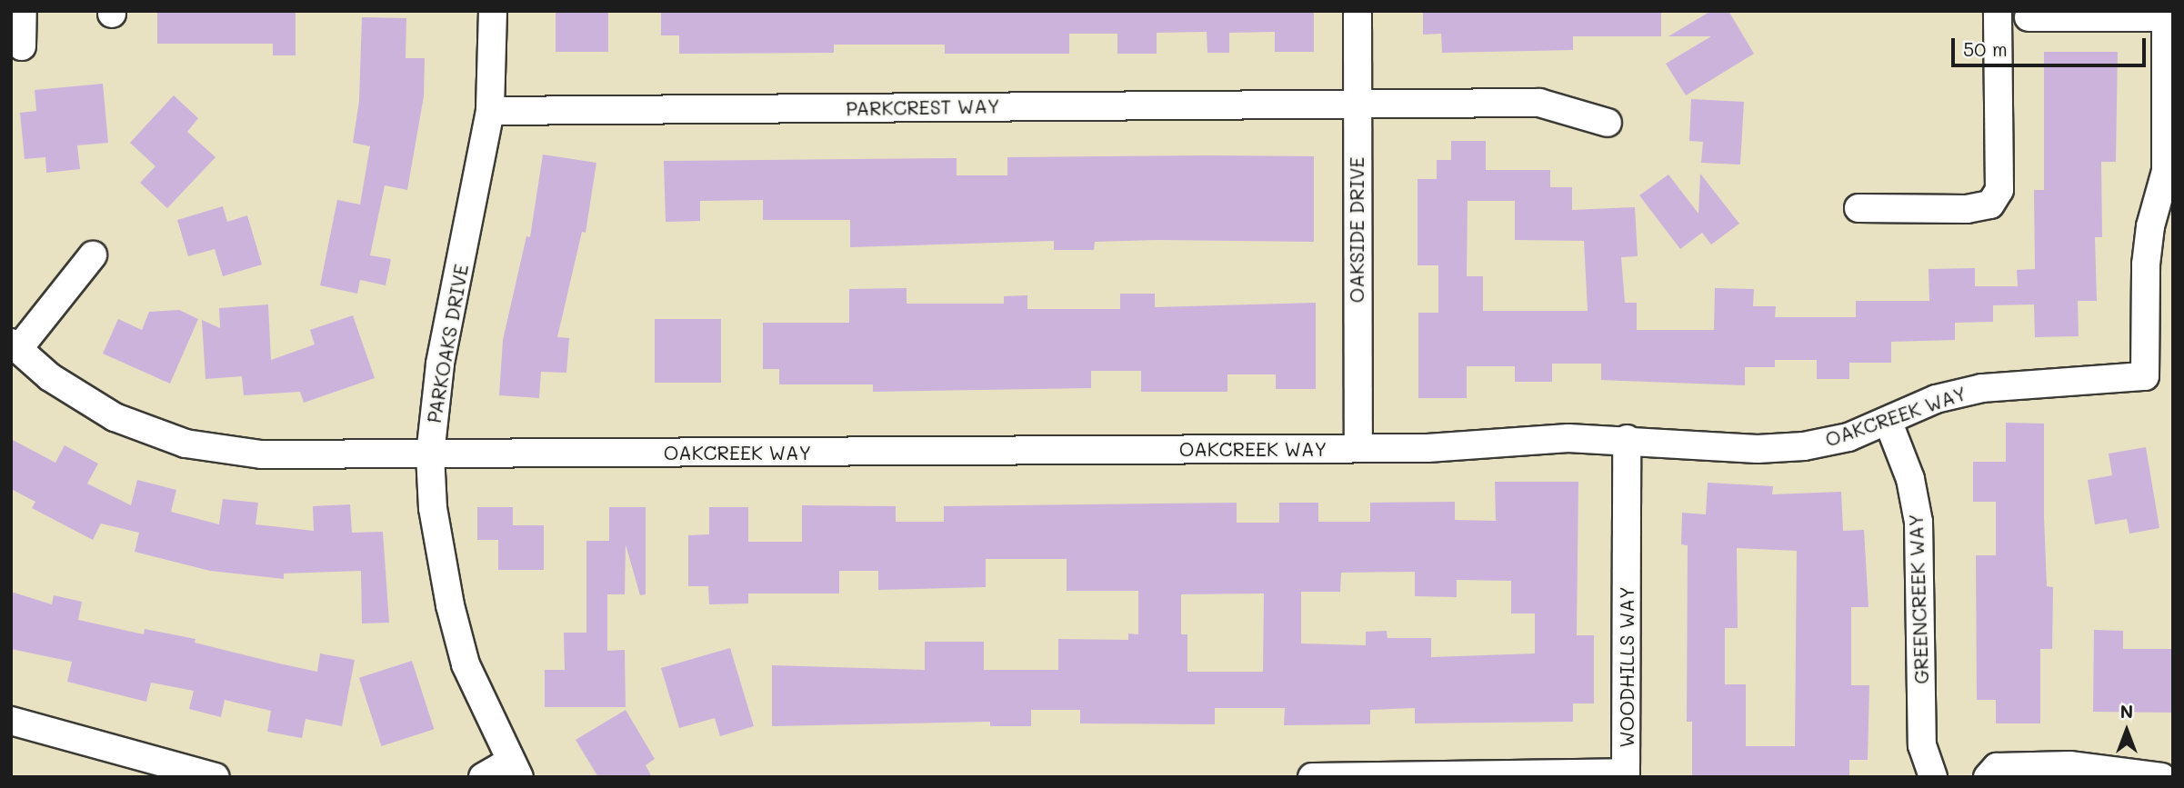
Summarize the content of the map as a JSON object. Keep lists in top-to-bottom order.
{
  "streets": {
    "street": [
      "PARKCREST WAY",
      "OAKSIDE DRIVE",
      "PARKOAKS DRIVE",
      "OAKCREEK WAY",
      "GREENCREEK WAY",
      "WOODHILLS WAY"
    ]
  },
  "crossings": [
    ["PARKCREST WAY", "OAKSIDE DRIVE"],
    ["PARKCREST WAY", "PARKOAKS DRIVE"],
    ["OAKSIDE DRIVE", "OAKCREEK WAY"],
    ["PARKOAKS DRIVE", "OAKCREEK WAY"],
    ["OAKCREEK WAY", "GREENCREEK WAY"],
    ["OAKCREEK WAY", "WOODHILLS WAY"]
  ],
  "scale_bar": "50 m",
  "north": "top"
}
